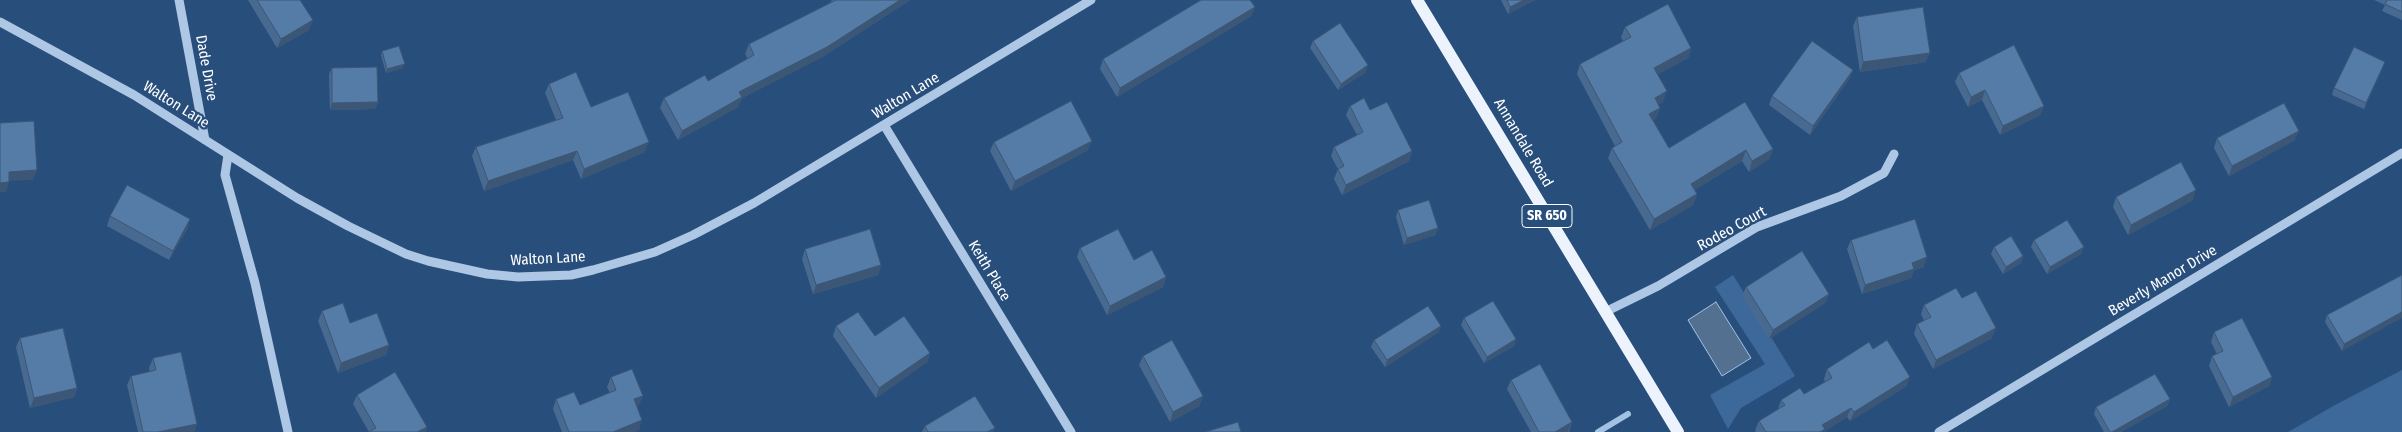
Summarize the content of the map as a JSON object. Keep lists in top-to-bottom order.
{
  "streets": {
    "main road": ["Annandale Road", "SR 650"],
    "street": [
      "Dade Drive",
      "Walton Lane",
      "Rodeo Court",
      "Keith Place",
      "Beverly Manor Drive"
    ]
  },
  "crossings": [
    ["Dade Drive", "Walton Lane"],
    ["Walton Lane", "Keith Place"],
    ["Annandale Road", "Rodeo Court"]
  ]
}
